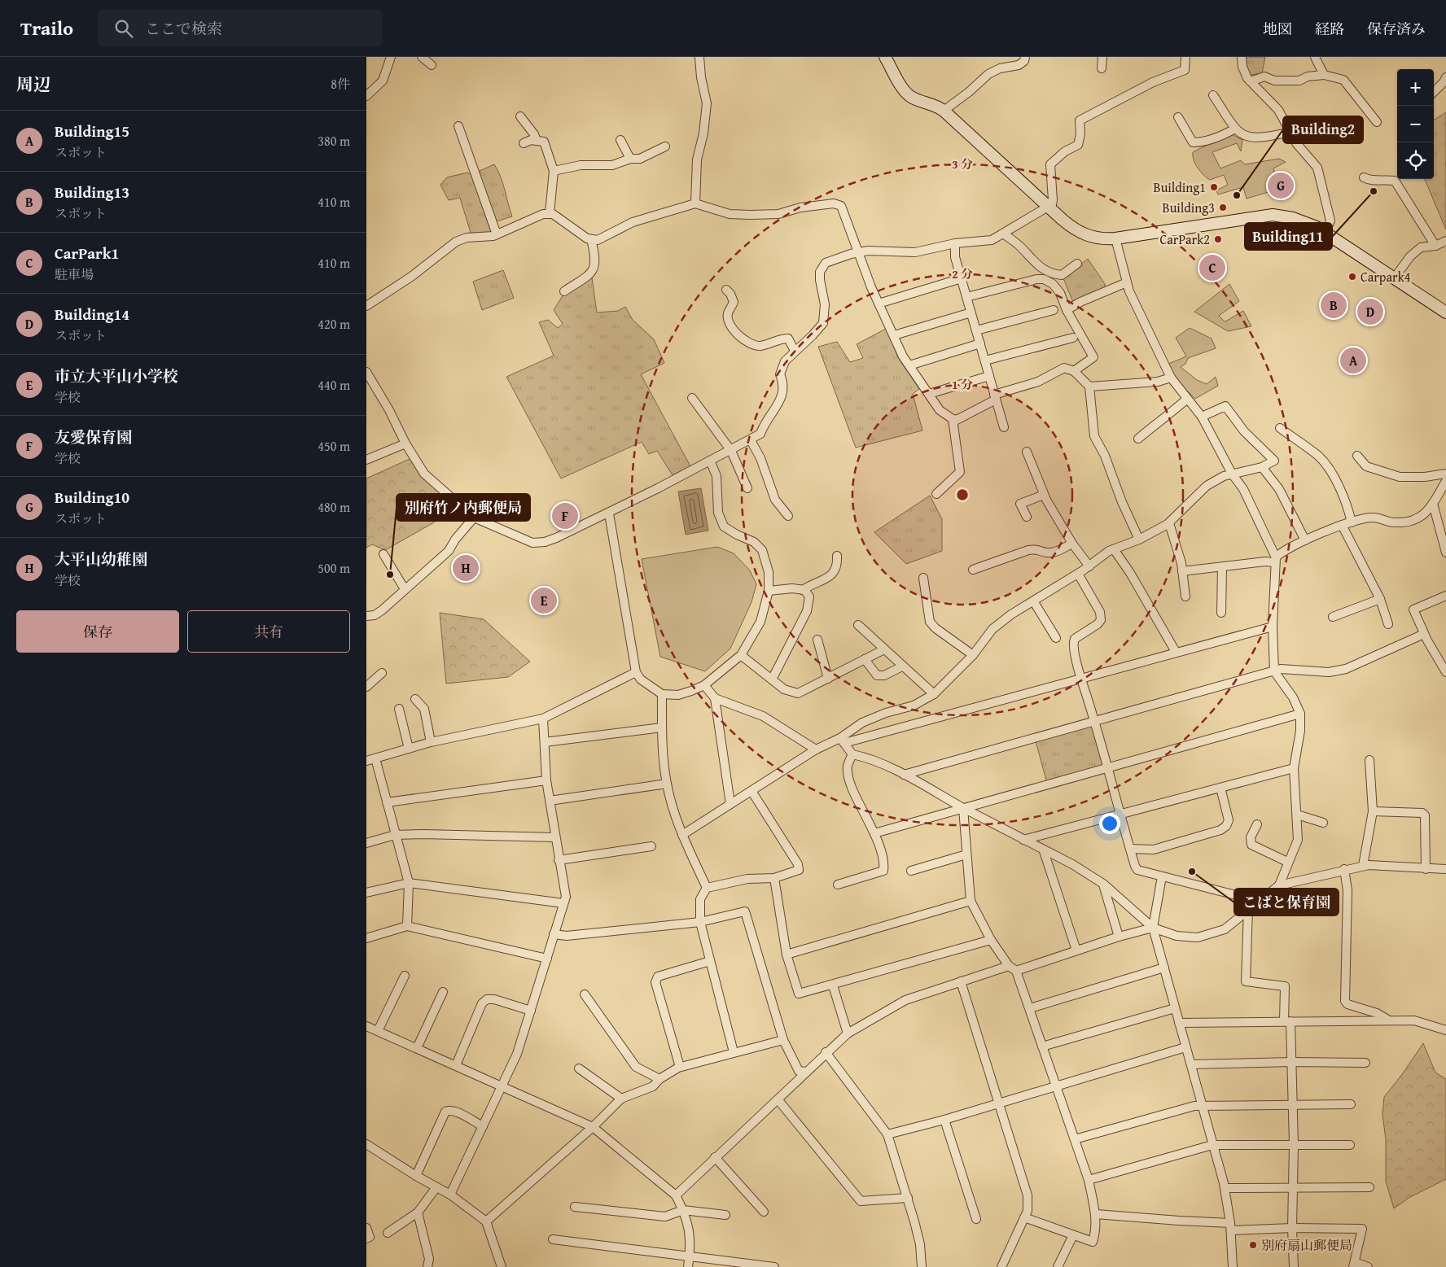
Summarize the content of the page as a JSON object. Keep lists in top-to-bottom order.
{
  "places": [
    "Building1",
    "Building11",
    "Building2",
    "Building3",
    "CarPark2",
    "Carpark4",
    "別府竹ノ内郵便局",
    "こばと保育園",
    "別府扇山郵便局"
  ],
  "page": {
    "header": "Trailo",
    "search": "ここで検索",
    "nav": ["地図", "経路", "保存済み"],
    "heading": ["周辺", "8件"],
    "map_buttons": ["+", "−"],
    "list": [
      {
        "mark": "A",
        "name": "Building15",
        "note": "スポット",
        "value": "380 m"
      },
      {
        "mark": "B",
        "name": "Building13",
        "note": "スポット",
        "value": "410 m"
      },
      {
        "mark": "C",
        "name": "CarPark1",
        "note": "駐車場",
        "value": "410 m"
      },
      {
        "mark": "D",
        "name": "Building14",
        "note": "スポット",
        "value": "420 m"
      },
      {
        "mark": "E",
        "name": "市立大平山小学校",
        "note": "学校",
        "value": "440 m"
      },
      {
        "mark": "F",
        "name": "友愛保育園",
        "note": "学校",
        "value": "450 m"
      },
      {
        "mark": "G",
        "name": "Building10",
        "note": "スポット",
        "value": "480 m"
      },
      {
        "mark": "H",
        "name": "大平山幼稚園",
        "note": "学校",
        "value": "500 m"
      }
    ],
    "pins": [
      "G",
      "C",
      "B",
      "D",
      "A",
      "F",
      "H",
      "E"
    ],
    "buttons": ["保存", "共有"]
  },
  "rings": ["3 分", "2 分", "1 分"]
}
